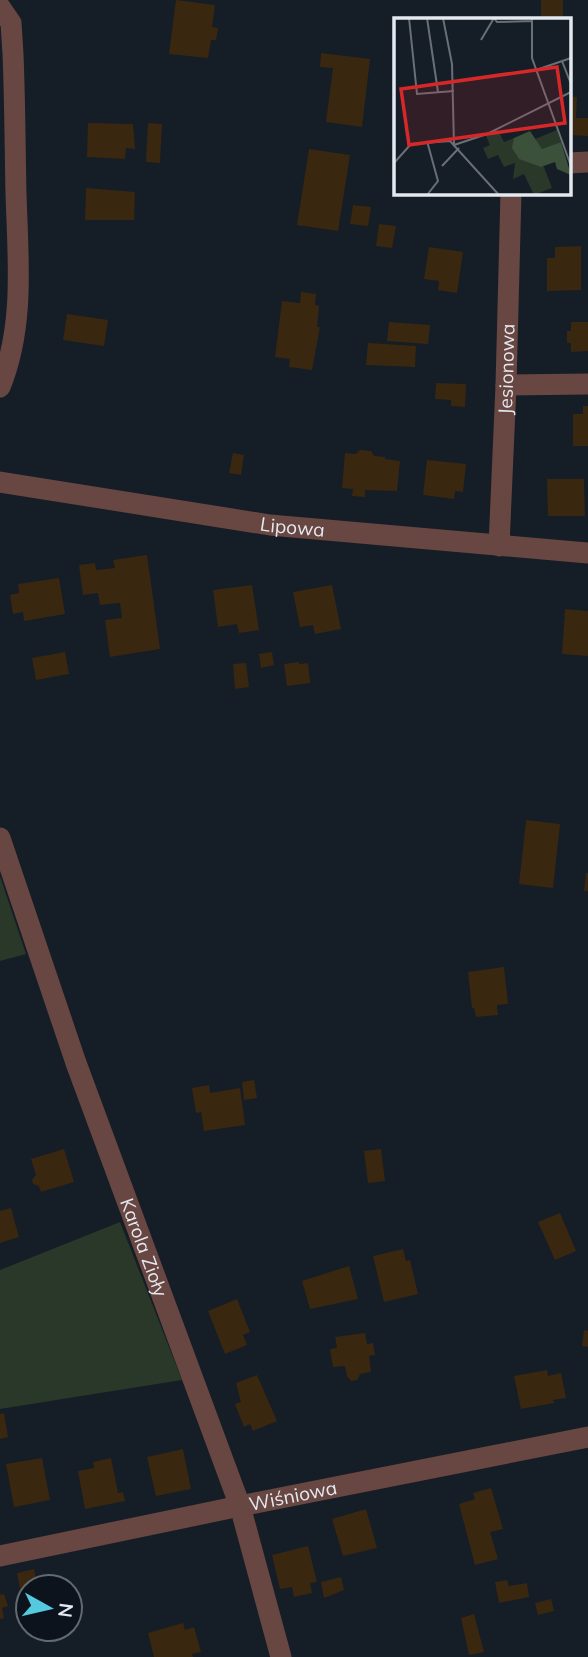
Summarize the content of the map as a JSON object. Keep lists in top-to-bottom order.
{
  "streets": {
    "street": [
      "Jesionowa",
      "Lipowa",
      "Karola Zioły",
      "Wiśniowa"
    ]
  },
  "crossings": [
    ["Jesionowa", "Lipowa"],
    ["Karola Zioły", "Wiśniowa"]
  ],
  "north": "right"
}
